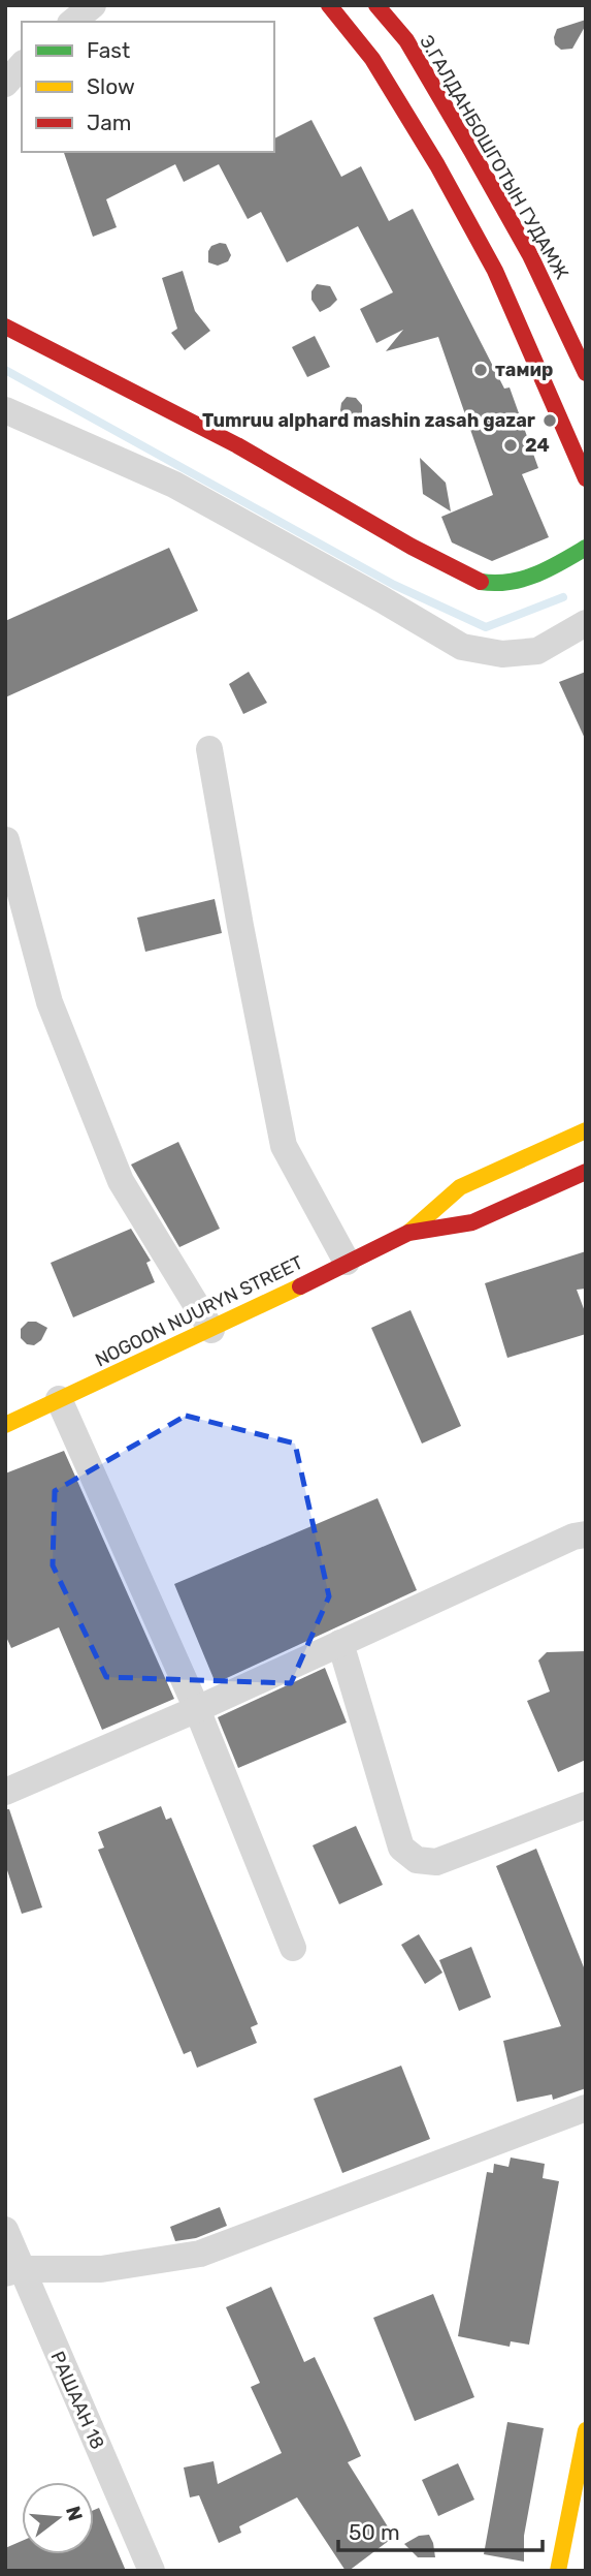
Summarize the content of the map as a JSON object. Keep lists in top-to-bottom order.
{
  "streets": {
    "main road": ["Э.ГАЛДАНБОШГОТЫН ГУДАМЖ", "NOGOON NUURYN STREET"],
    "street": ["РАШААН 18"]
  },
  "places": ["тамир", "Tumruu alphard mashin zasah gazar", "24"],
  "legend": ["Fast", "Slow", "Jam"],
  "scale_bar": "50 m",
  "north": "right"
}
